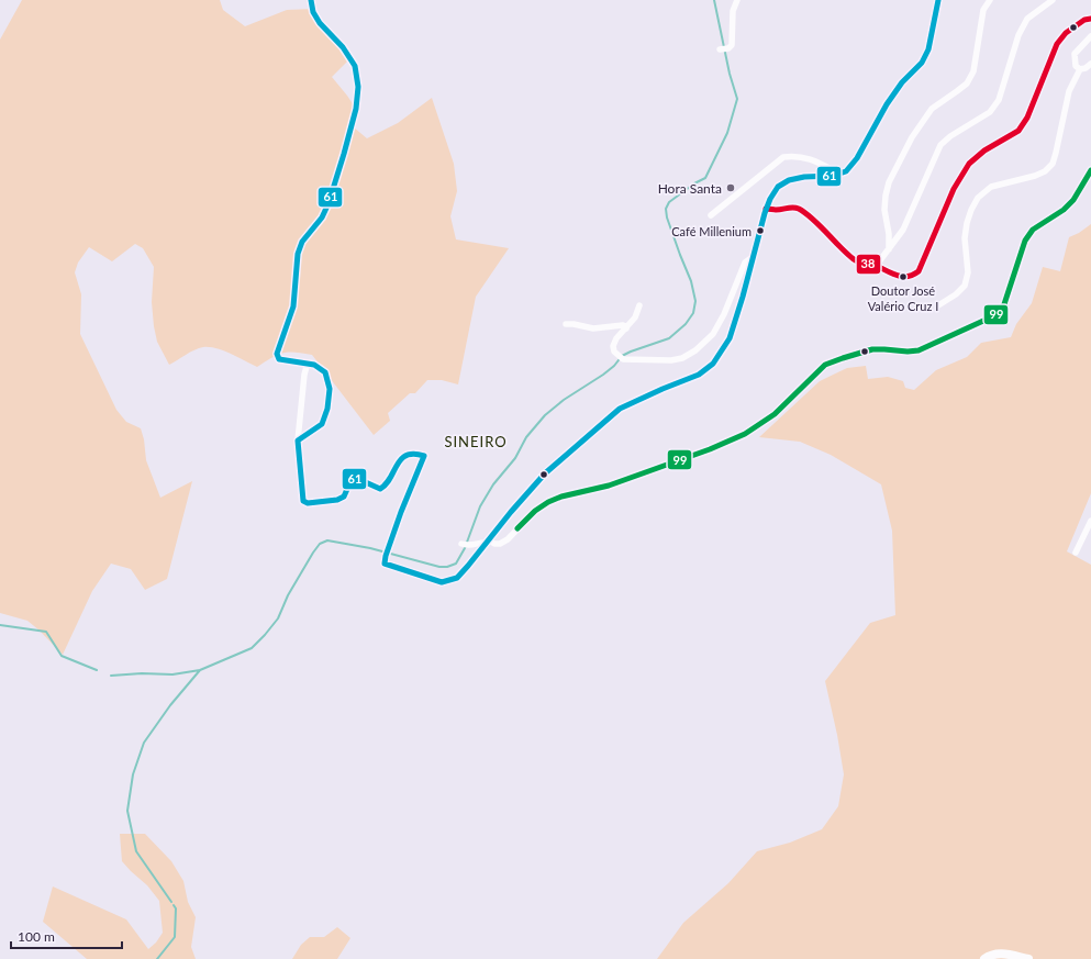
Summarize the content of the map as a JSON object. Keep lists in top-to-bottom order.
{
  "districts": ["SINEIRO"],
  "places": ["Hora Santa", "Café Millenium", "Doutor José Valério Cruz I"],
  "lines": ["transit line 61", "transit line 38", "transit line 99"],
  "scale_bar": "100 m"
}
